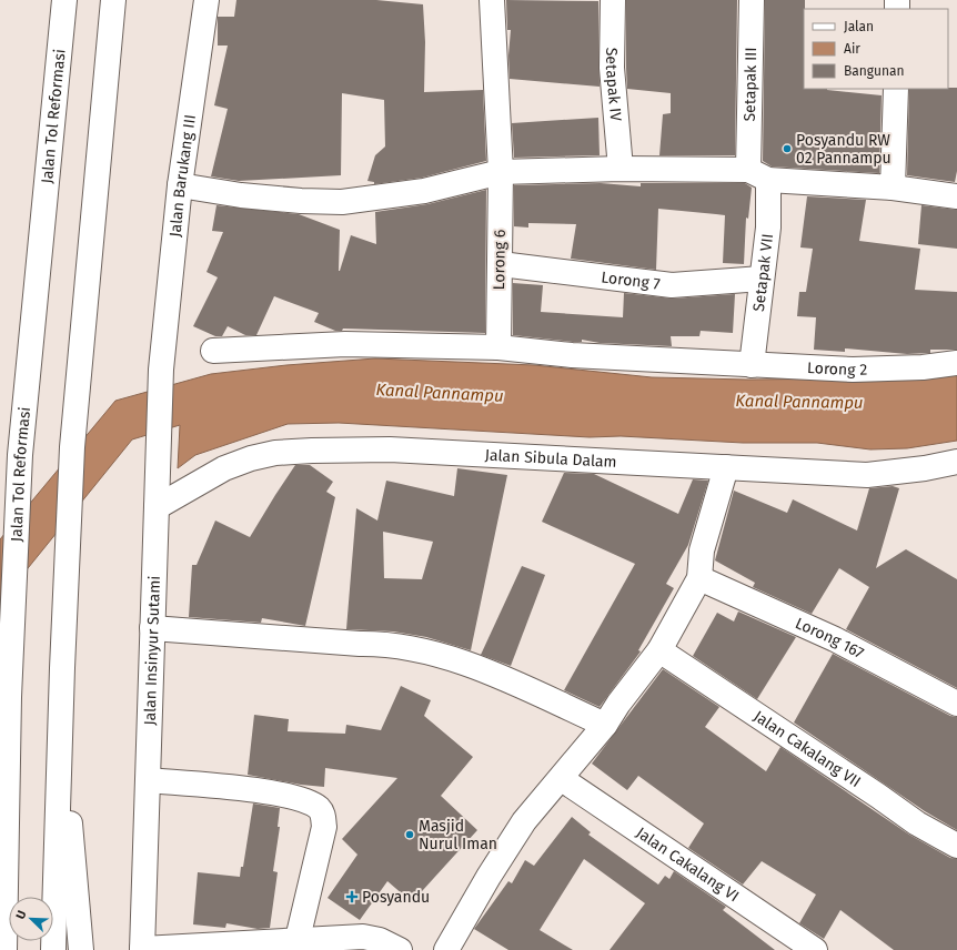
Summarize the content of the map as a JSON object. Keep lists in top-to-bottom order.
{
  "streets": {
    "main road": [
      "Setapak IV",
      "Setapak III",
      "Jalan Tol Reformasi",
      "Jalan Barukang III",
      "Lorong 6",
      "Setapak VII",
      "Lorong 7",
      "Lorong 2",
      "Jalan Sibula Dalam",
      "Lorong 167",
      "Jalan Insinyur Sutami",
      "Jalan Cakalang VII",
      "Jalan Cakalang VI"
    ]
  },
  "crossings": [
    ["Setapak III", "Setapak VII"],
    ["Jalan Barukang III", "Jalan Insinyur Sutami"],
    ["Lorong 6", "Lorong 7"],
    ["Lorong 6", "Lorong 2"],
    ["Setapak VII", "Lorong 7"],
    ["Setapak VII", "Lorong 2"],
    ["Jalan Sibula Dalam", "Jalan Insinyur Sutami"]
  ],
  "water": ["Kanal Pannampu"],
  "places": {
    "other": ["Posyandu RW 02 Pannampu", "Masjid Nurul Iman"],
    "health": ["Posyandu"]
  },
  "legend": ["Jalan", "Air", "Bangunan"],
  "north": "top left"
}
